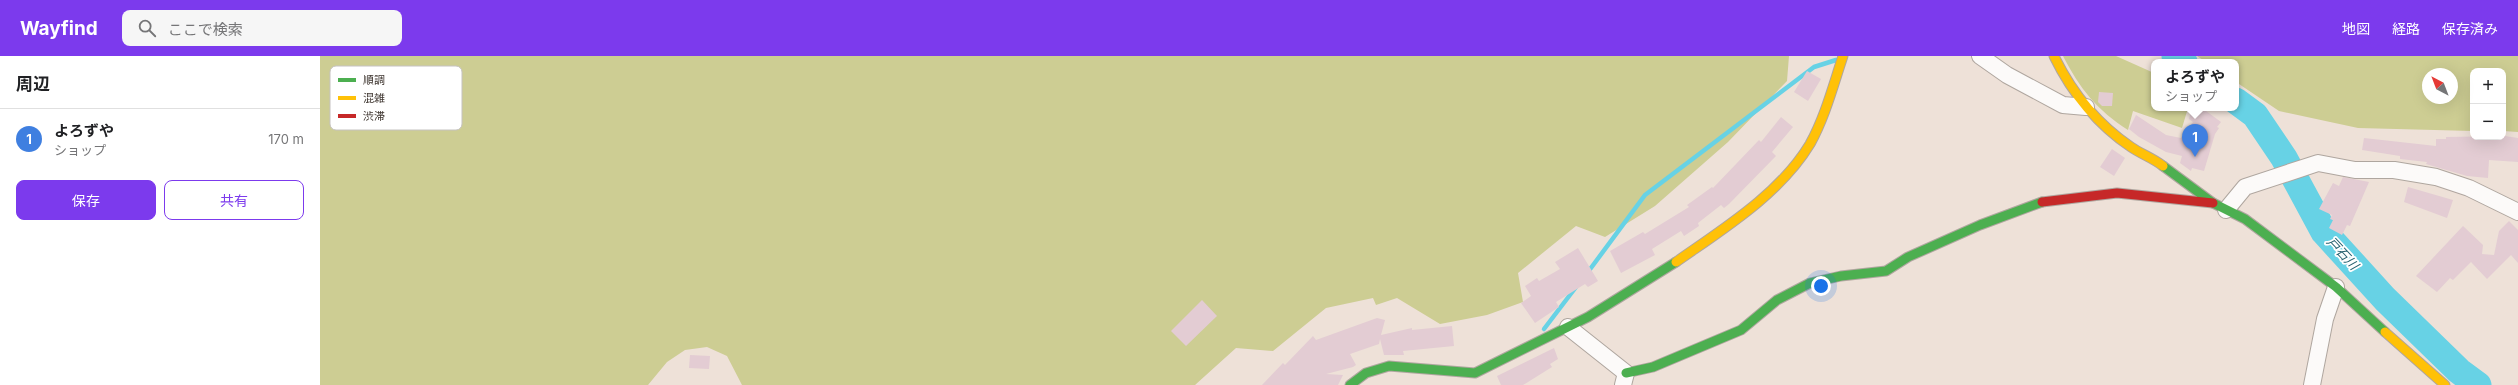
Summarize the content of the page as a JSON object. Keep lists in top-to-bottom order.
{
  "water": ["戸石川"],
  "legend": ["順調", "混雑", "渋滞"],
  "north": "top left",
  "page": {
    "header": "Wayfind",
    "search": "ここで検索",
    "nav": ["地図", "経路", "保存済み"],
    "heading": "周辺",
    "popup": ["よろずや", "ショップ"],
    "map_buttons": ["+", "−"],
    "list": [
      {
        "mark": "1",
        "name": "よろずや",
        "note": "ショップ",
        "value": "170 m"
      }
    ],
    "pins": "1",
    "buttons": ["保存", "共有"]
  }
}
